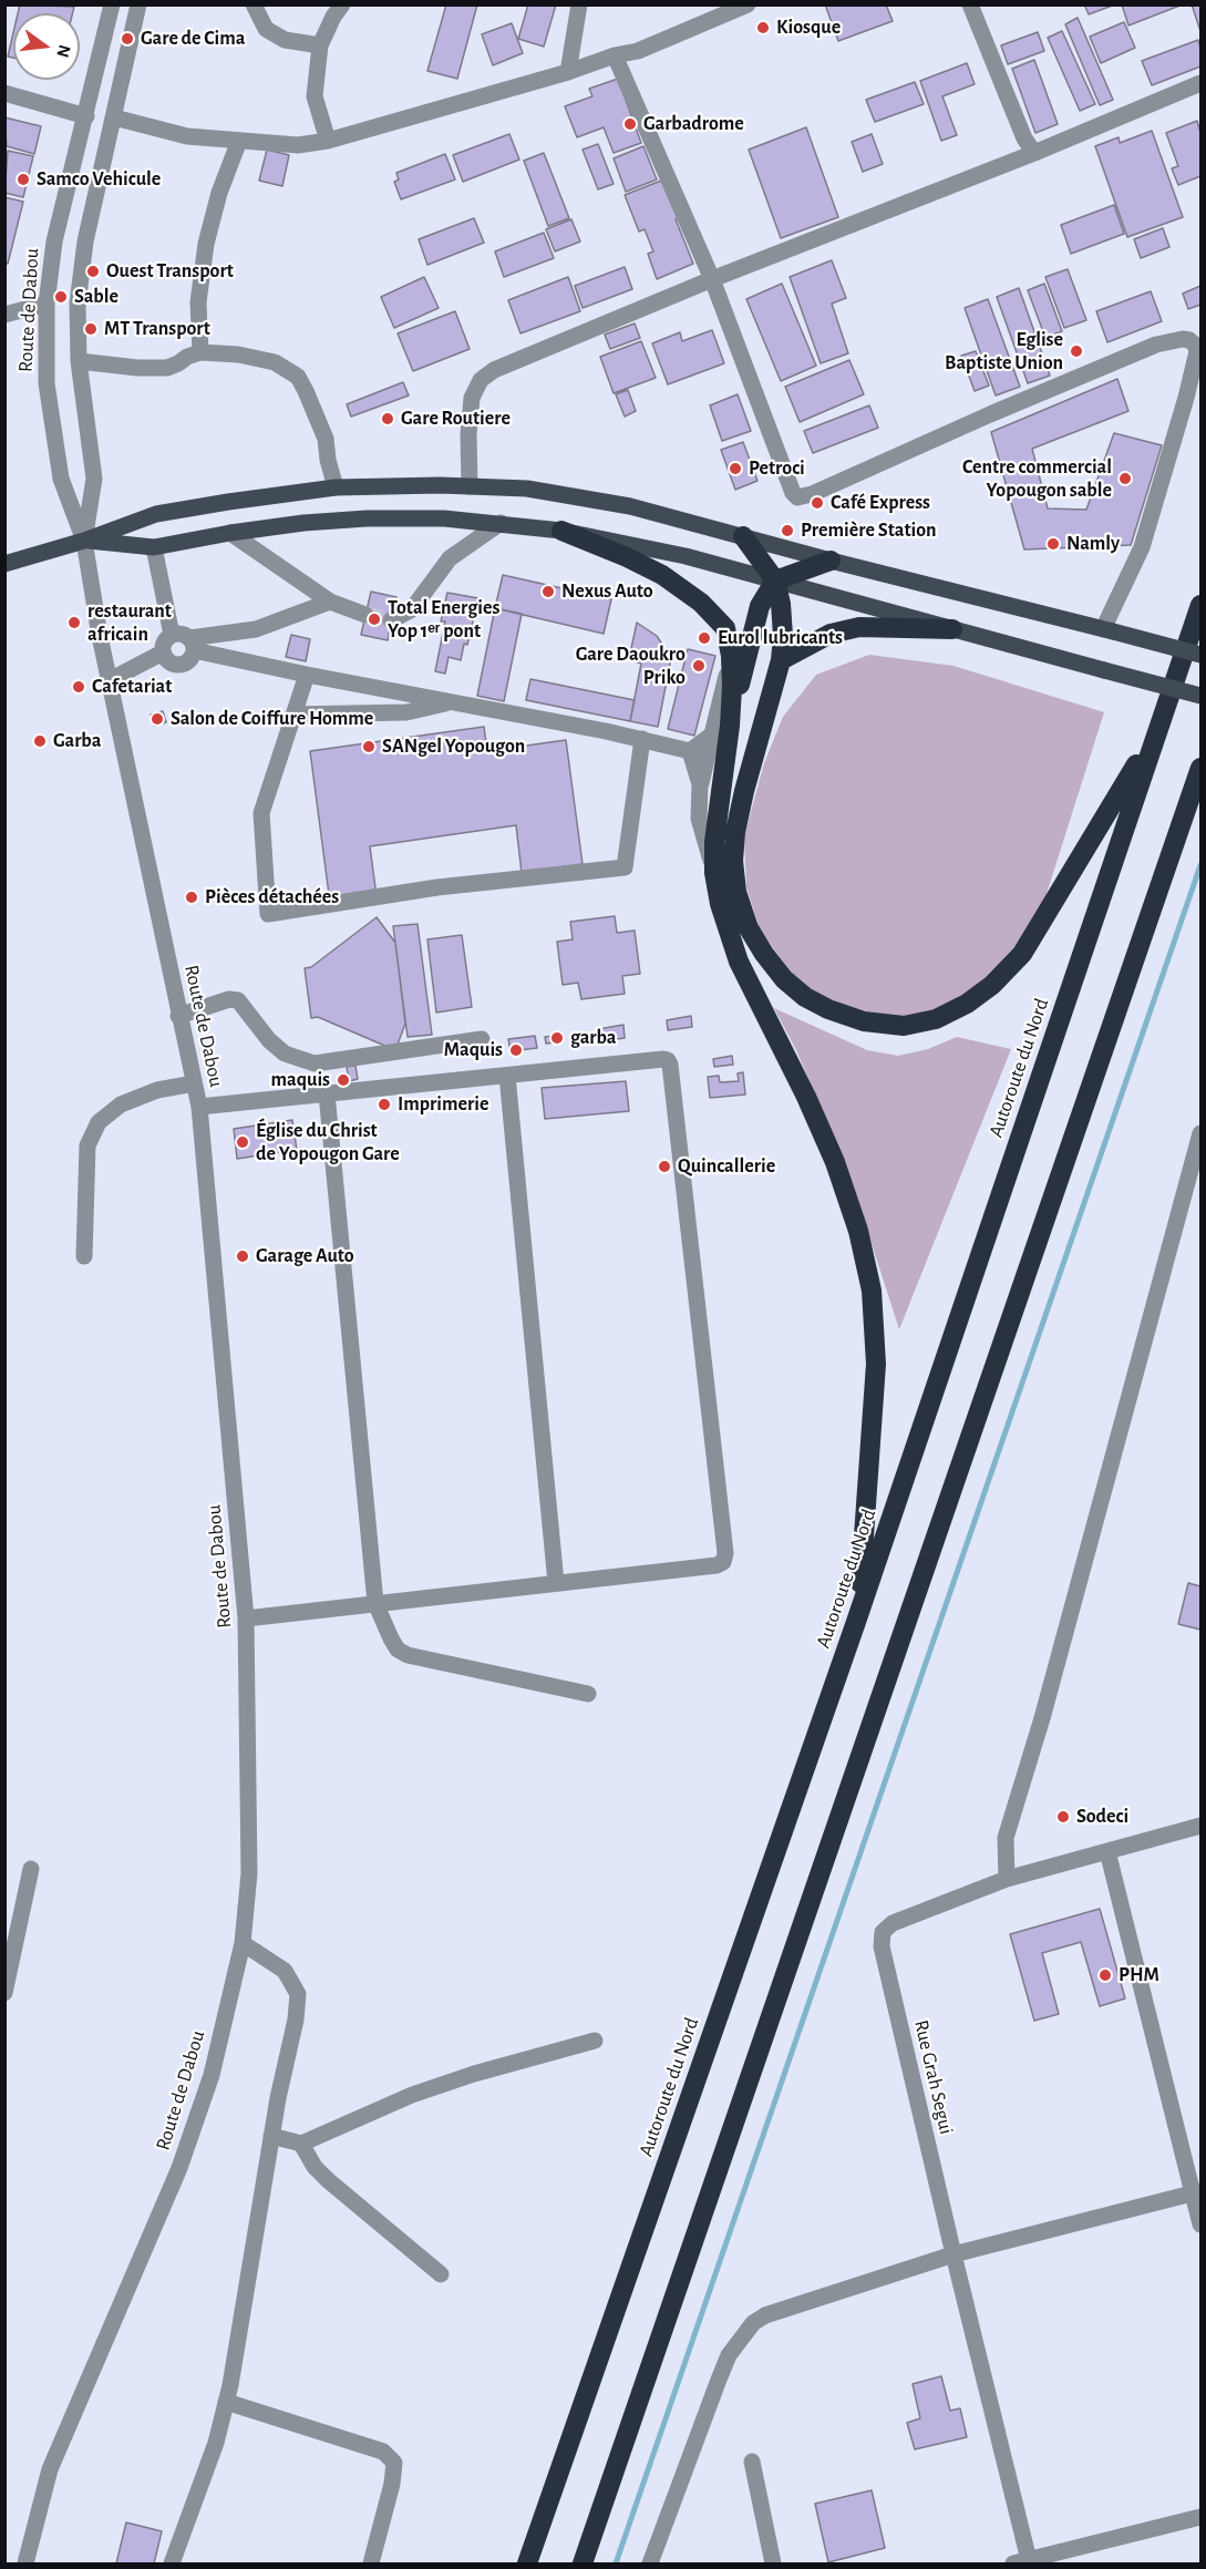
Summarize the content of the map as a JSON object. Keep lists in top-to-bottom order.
{
  "streets": {
    "highway": ["Autoroute du Nord"],
    "street": ["Route de Dabou", "Rue Grah Segui"]
  },
  "places": [
    "Kiosque",
    "Gare de Cima",
    "Garbadrome",
    "Samco Vehicule",
    "Ouest Transport",
    "Sable",
    "MT Transport",
    "Eglise Baptiste Union",
    "Gare Routiere",
    "Petroci",
    "Centre commercial Yopougon sable",
    "Café Express",
    "Première Station",
    "Namly",
    "Nexus Auto",
    "Total Energies Yop 1ᵉʳ pont",
    "restaurant africain",
    "Eurol lubricants",
    "Gare Daoukro Priko",
    "Cafetariat",
    "Salon de Coiffure Homme",
    "Garba",
    "SANgel Yopougon",
    "Pièces détachées",
    "garba",
    "Maquis",
    "maquis",
    "Imprimerie",
    "Église du Christ de Yopougon Gare",
    "Quincallerie",
    "Garage Auto",
    "Sodeci",
    "PHM"
  ],
  "north": "right"
}
